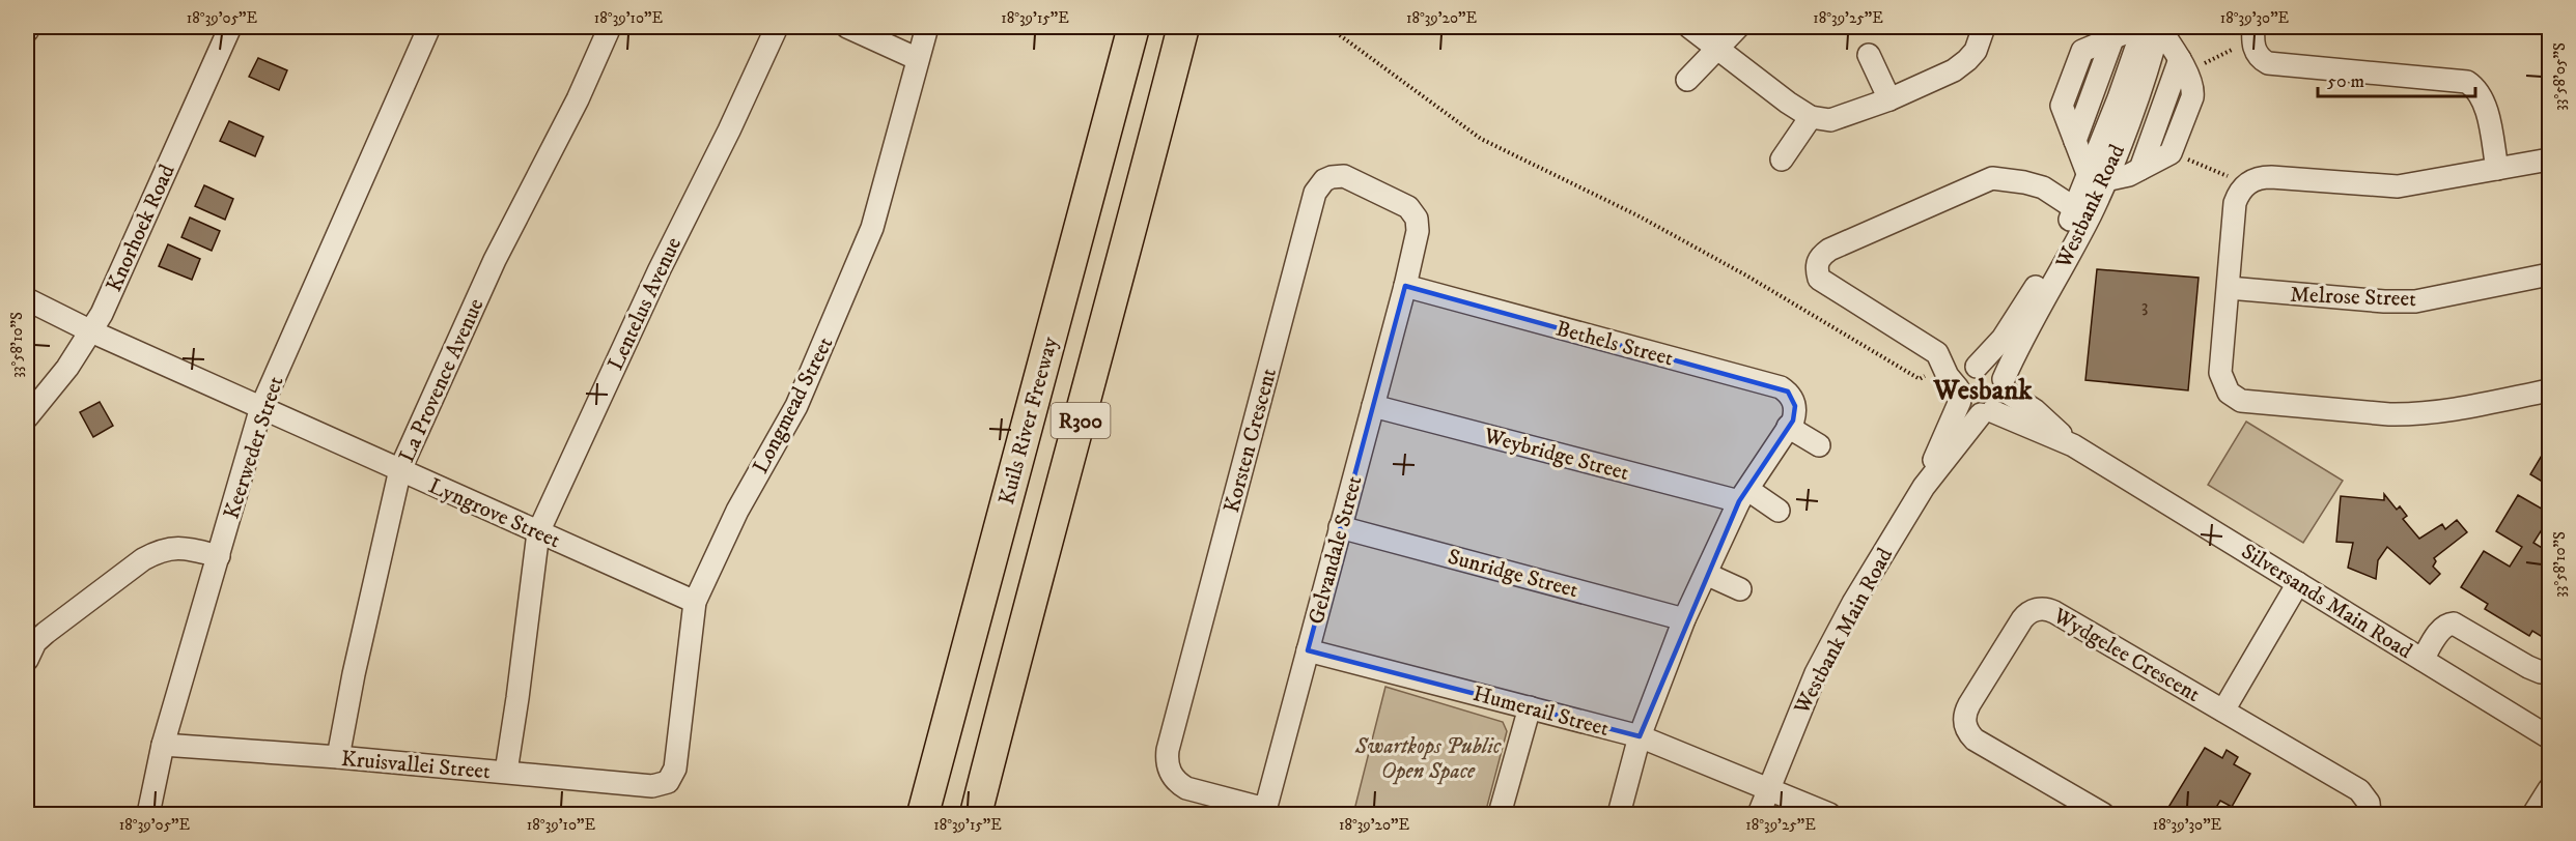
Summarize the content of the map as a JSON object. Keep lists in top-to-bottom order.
{
  "streets": {
    "highway": ["Kuils River Freeway", "R300"],
    "street": [
      "Westbank Road",
      "Knorhoek Road",
      "Melrose Street",
      "Lentelus Avenue",
      "Bethels Street",
      "La Provence Avenue",
      "Longmead Street",
      "Korsten Crescent",
      "Keerweder Street",
      "Weybridge Street",
      "Lyngrove Street",
      "Gelvandale Street",
      "Sunridge Street",
      "Silversands Main Road",
      "Westbank Main Road",
      "Wydgelee Crescent",
      "Humerail Street",
      "Kruisvallei Street"
    ]
  },
  "crossings": [
    ["Westbank Road", "Silversands Main Road"],
    ["Westbank Road", "Westbank Main Road"],
    ["Knorhoek Road", "Lyngrove Street"],
    ["Lentelus Avenue", "Lyngrove Street"],
    ["Lentelus Avenue", "Kruisvallei Street"],
    ["Bethels Street", "Korsten Crescent"],
    ["Bethels Street", "Weybridge Street"],
    ["Bethels Street", "Gelvandale Street"],
    ["Bethels Street", "Sunridge Street"],
    ["Bethels Street", "Humerail Street"],
    ["La Provence Avenue", "Lyngrove Street"],
    ["La Provence Avenue", "Kruisvallei Street"],
    ["Longmead Street", "Lyngrove Street"],
    ["Longmead Street", "Kruisvallei Street"],
    ["Korsten Crescent", "Gelvandale Street"],
    ["Keerweder Street", "Lyngrove Street"],
    ["Keerweder Street", "Kruisvallei Street"],
    ["Weybridge Street", "Gelvandale Street"],
    ["Gelvandale Street", "Sunridge Street"],
    ["Gelvandale Street", "Humerail Street"],
    ["Silversands Main Road", "Westbank Main Road"],
    ["Westbank Main Road", "Humerail Street"]
  ],
  "districts": ["Wesbank"],
  "parks": ["Swartkops Public Open Space"],
  "house_numbers": ["3"],
  "scale_bar": "50 m",
  "coordinates": [
    "18°39'05\"E",
    "18°39'10\"E",
    "18°39'15\"E",
    "18°39'20\"E",
    "18°39'25\"E",
    "18°39'30\"E",
    "33°58'05\"S",
    "33°58'10\"S"
  ]
}
